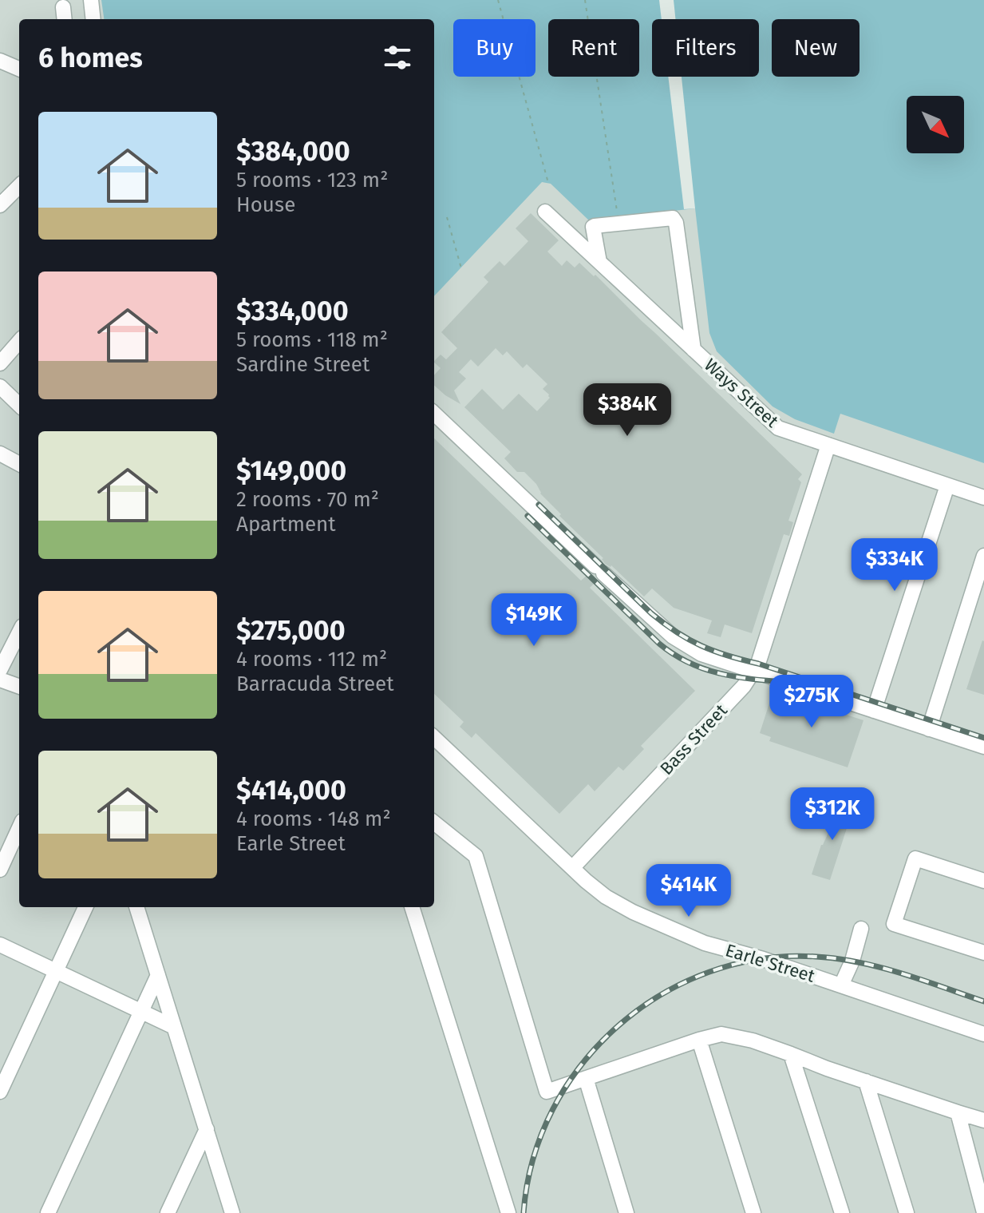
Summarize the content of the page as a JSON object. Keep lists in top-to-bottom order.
{
  "streets": {
    "street": ["Ways Street", "Bass Street", "Earle Street"]
  },
  "crossings": [
    ["Ways Street", "Bass Street"],
    ["Bass Street", "Earle Street"]
  ],
  "north": "bottom right",
  "page": {
    "chip": [
      "Buy",
      "Rent",
      "Filters",
      "New"
    ],
    "heading": "6 homes",
    "list": [
      {
        "name": "$384,000",
        "note": "5 rooms · 123 m² · House"
      },
      {
        "name": "$334,000",
        "note": "5 rooms · 118 m² · Sardine Street"
      },
      {
        "name": "$149,000",
        "note": "2 rooms · 70 m² · Apartment"
      },
      {
        "name": "$275,000",
        "note": "4 rooms · 112 m² · Barracuda Street"
      },
      {
        "name": "$414,000",
        "note": "4 rooms · 148 m² · Earle Street"
      }
    ],
    "price": [
      "$384K",
      "$334K",
      "$149K",
      "$275K",
      "$312K",
      "$414K"
    ]
  }
}
